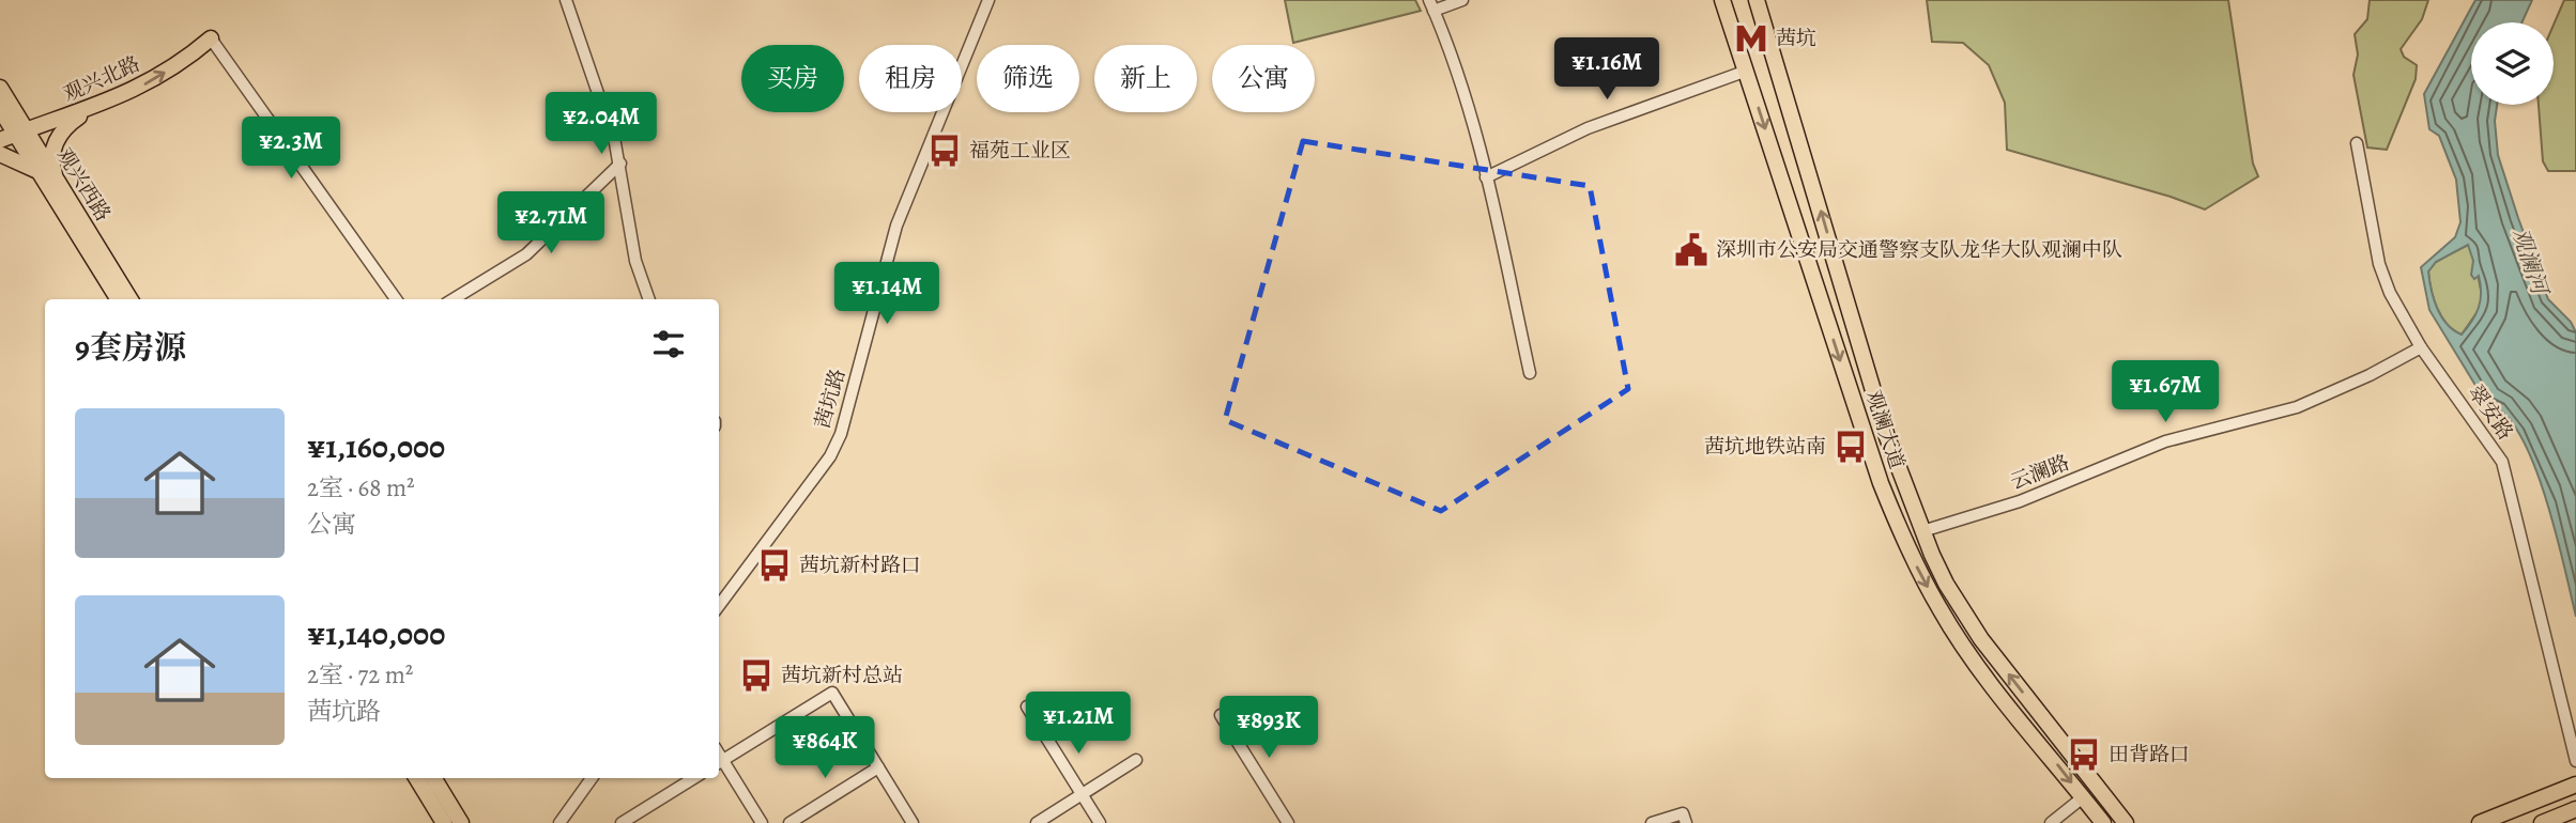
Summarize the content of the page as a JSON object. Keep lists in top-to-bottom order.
{
  "streets": {
    "main road": ["观兴北路", "观兴西路", "观澜大道"],
    "street": ["茜坑路", "翠安路", "云澜路"]
  },
  "crossings": [
    ["观兴北路", "观兴西路"],
    ["翠安路", "云澜路"],
    ["观澜大道", "云澜路"]
  ],
  "one_way": ["观兴北路"],
  "water": ["观澜河"],
  "places": {
    "metro station": ["茜坑"],
    "bus stop": [
      "福苑工业区",
      "茜坑地铁站南",
      "茜坑新村路口",
      "茜坑新村总站",
      "田背路口"
    ],
    "public building": ["深圳市公安局交通警察支队龙华大队观澜中队"]
  },
  "page": {
    "price": [
      "¥1.16M",
      "¥2.04M",
      "¥2.3M",
      "¥2.71M",
      "¥1.14M",
      "¥1.67M",
      "¥1.21M",
      "¥893K",
      "¥864K"
    ],
    "chip": [
      "买房",
      "租房",
      "筛选",
      "新上",
      "公寓"
    ],
    "heading": "9套房源",
    "list": [
      {
        "name": "¥1,160,000",
        "note": "2室 · 68 m² · 公寓"
      },
      {
        "name": "¥1,140,000",
        "note": "2室 · 72 m² · 茜坑路"
      }
    ]
  }
}
